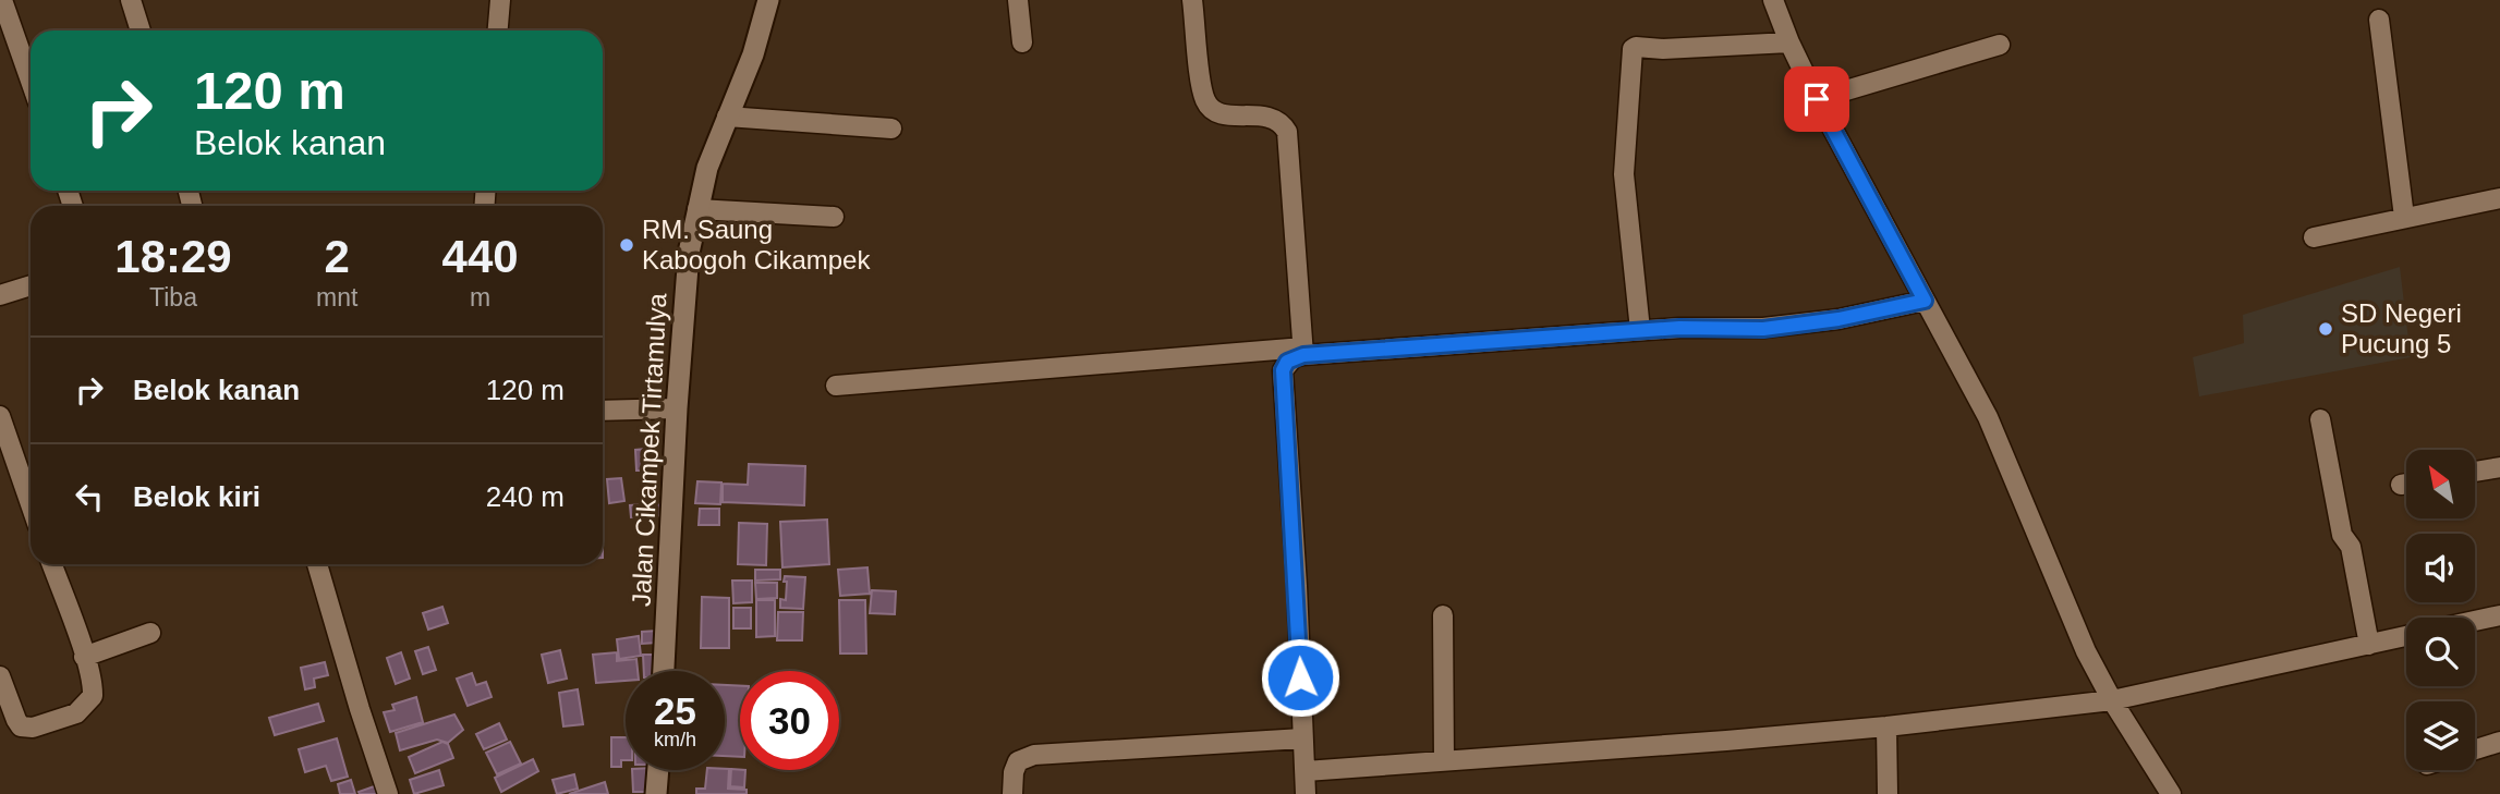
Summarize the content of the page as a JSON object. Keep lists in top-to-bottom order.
{
  "streets": {
    "street": ["Jalan Cikampek Tirtamulya"]
  },
  "places": ["RM. Saung Kabogoh Cikampek", "SD Negeri Pucung 5"],
  "north": "top left",
  "page": {
    "turn": ["120 m", "Belok kanan"],
    "eta": [
      "18:29",
      "Tiba",
      "2",
      "mnt",
      "440",
      "m"
    ],
    "list": [
      {
        "name": "Belok kanan",
        "value": "120 m"
      },
      {
        "name": "Belok kiri",
        "value": "240 m"
      }
    ],
    "speed": "25 km/h",
    "limit": "30"
  }
}
